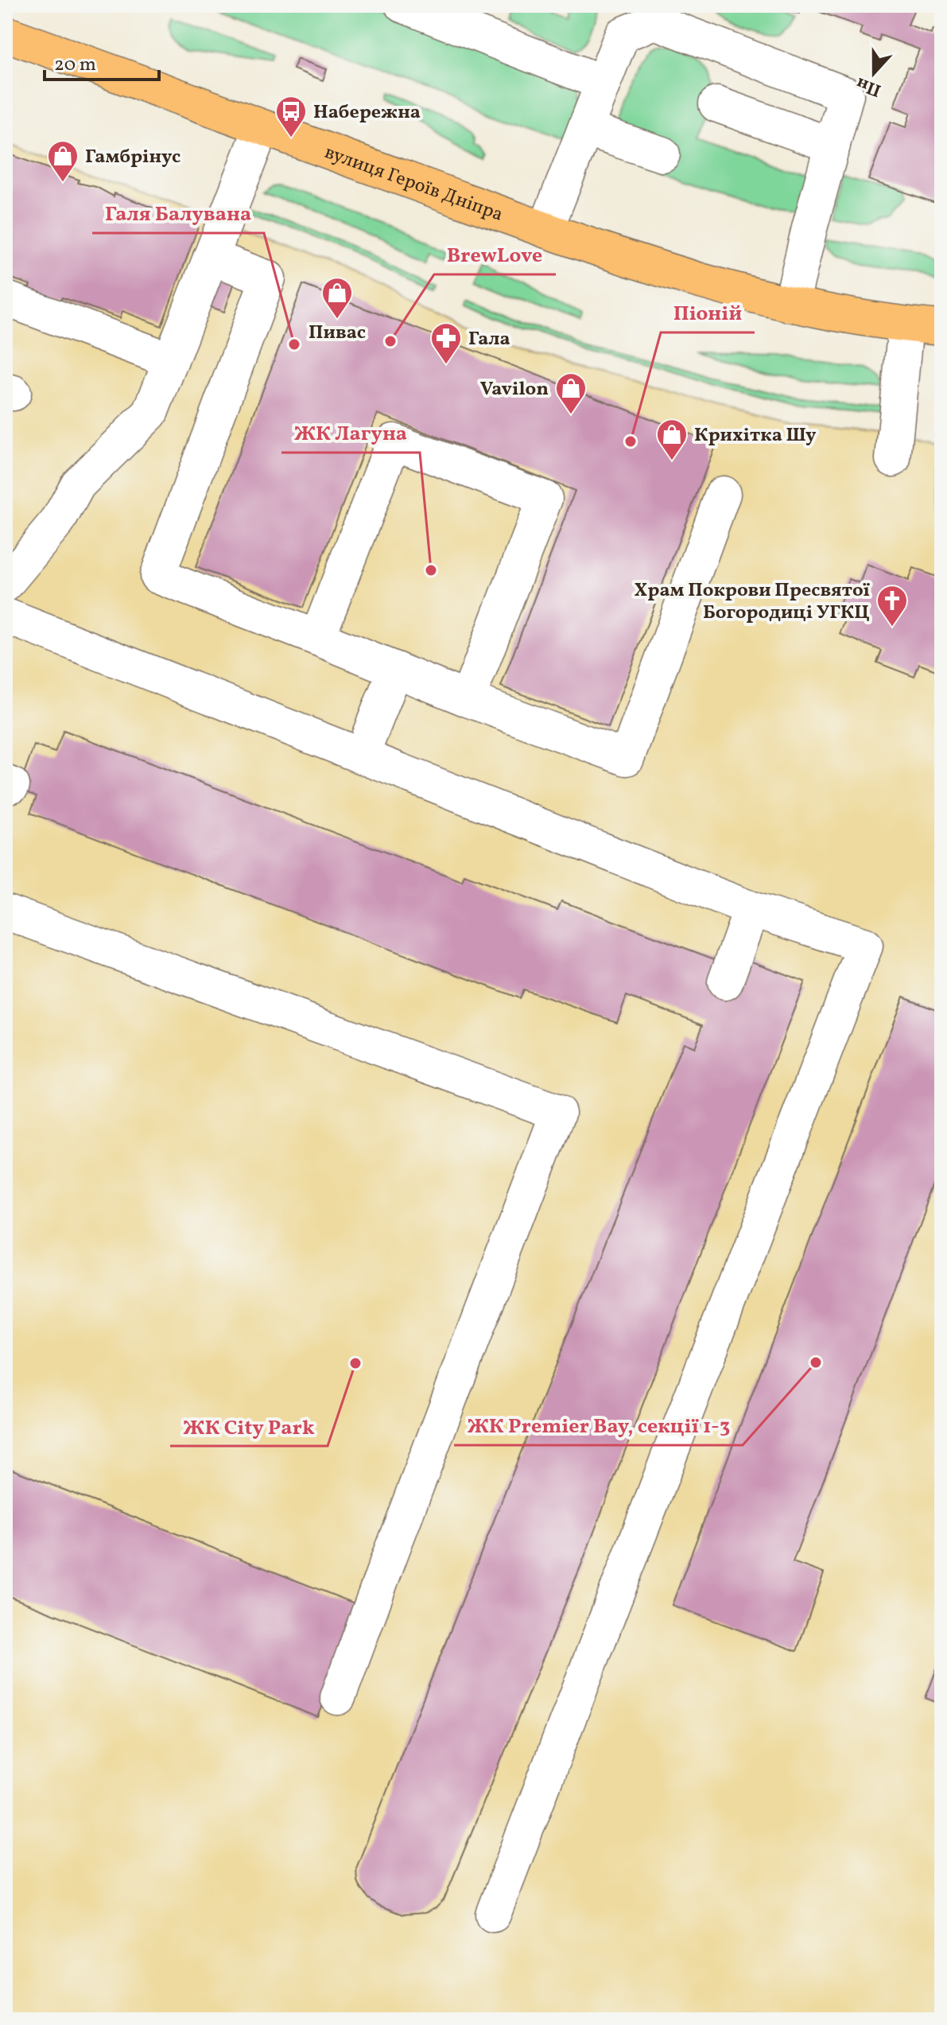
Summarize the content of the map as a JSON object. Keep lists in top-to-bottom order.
{
  "streets": {
    "main road": ["вулиця Героїв Дніпра"]
  },
  "places": {
    "bus stop": ["Набережна"],
    "shop": [
      "Гамбрінус",
      "Пивас",
      "Vavilon",
      "Крихітка Шу"
    ],
    "other": [
      "BrewLove",
      "Галя Балувана",
      "Піоній",
      "ЖК Лагуна",
      "ЖК Premier Bay, секції 1-3",
      "ЖК City Park"
    ],
    "pharmacy": ["Гала"],
    "church": ["Храм Покрови Пресвятої Богородиці УГКЦ"]
  },
  "scale_bar": "20 m",
  "north": "bottom"
}
